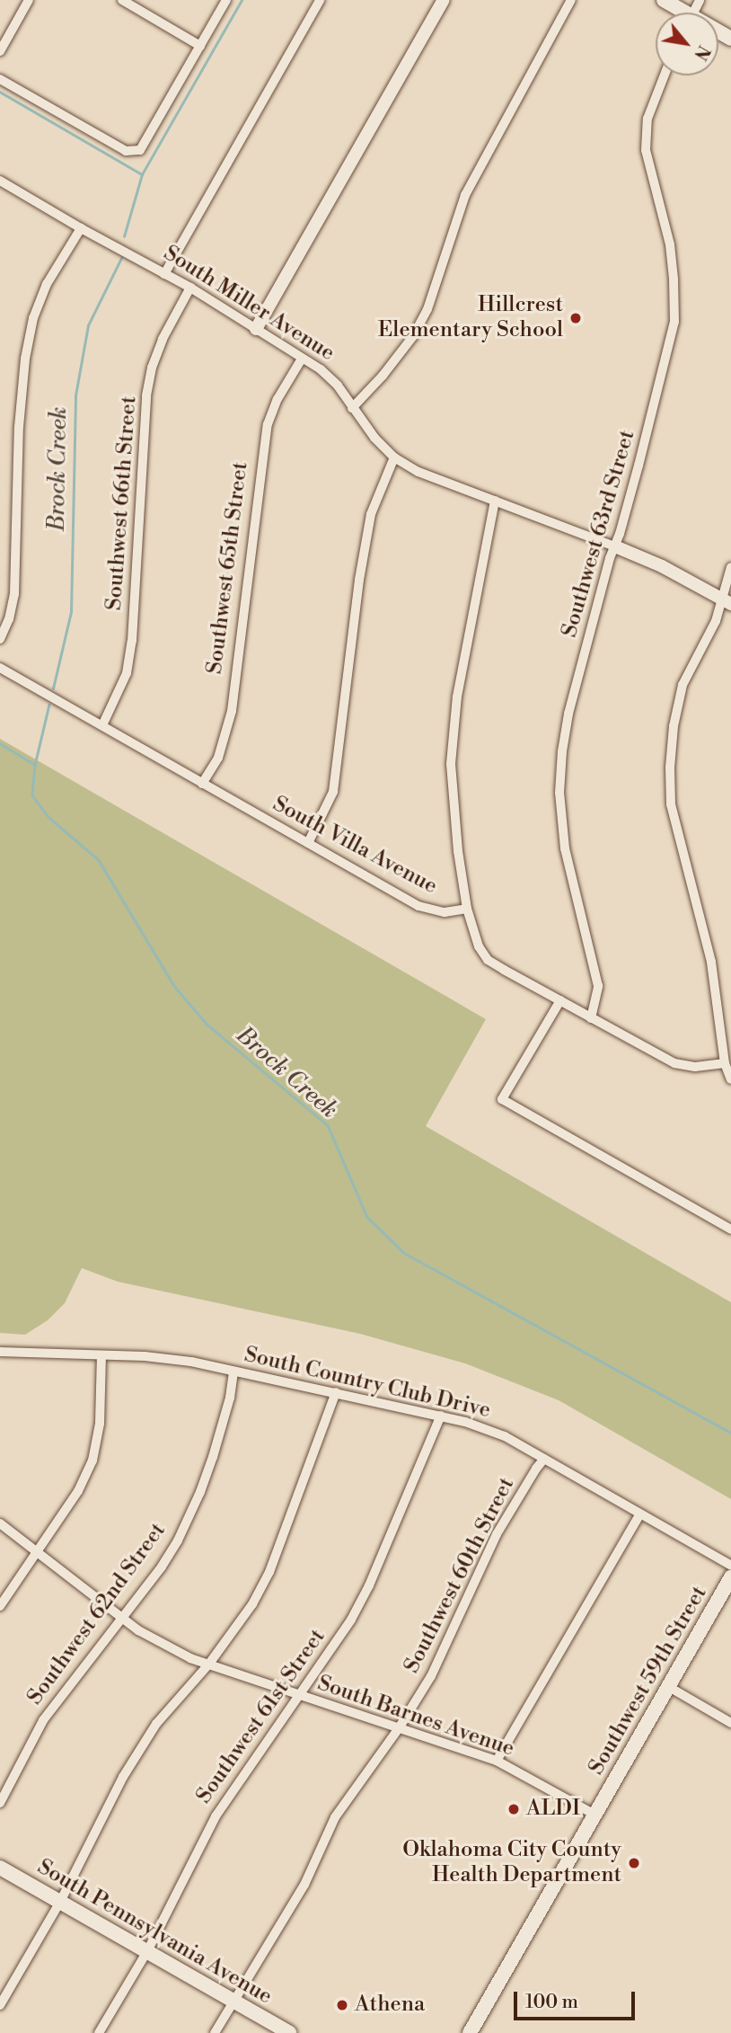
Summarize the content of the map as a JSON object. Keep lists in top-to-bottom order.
{
  "streets": {
    "main road": ["Southwest 59th Street", "South Pennsylvania Avenue"],
    "street": [
      "South Miller Avenue",
      "Southwest 66th Street",
      "Southwest 63rd Street",
      "Southwest 65th Street",
      "South Villa Avenue",
      "South Country Club Drive",
      "Southwest 60th Street",
      "Southwest 62nd Street",
      "Southwest 61st Street",
      "South Barnes Avenue"
    ]
  },
  "crossings": [
    ["South Miller Avenue", "Southwest 66th Street"],
    ["South Miller Avenue", "Southwest 63rd Street"],
    ["South Miller Avenue", "Southwest 65th Street"],
    ["Southwest 66th Street", "South Villa Avenue"],
    ["Southwest 65th Street", "South Villa Avenue"],
    ["South Country Club Drive", "Southwest 60th Street"],
    ["South Country Club Drive", "Southwest 62nd Street"],
    ["South Country Club Drive", "Southwest 61st Street"],
    ["Southwest 60th Street", "South Barnes Avenue"],
    ["Southwest 60th Street", "South Pennsylvania Avenue"],
    ["Southwest 62nd Street", "South Barnes Avenue"],
    ["Southwest 59th Street", "South Barnes Avenue"],
    ["Southwest 61st Street", "South Barnes Avenue"],
    ["Southwest 61st Street", "South Pennsylvania Avenue"]
  ],
  "water": ["Brock Creek"],
  "places": [
    "Hillcrest Elementary School",
    "ALDI",
    "Oklahoma City County Health Department",
    "Athena"
  ],
  "scale_bar": "100 m",
  "north": "bottom right"
}
